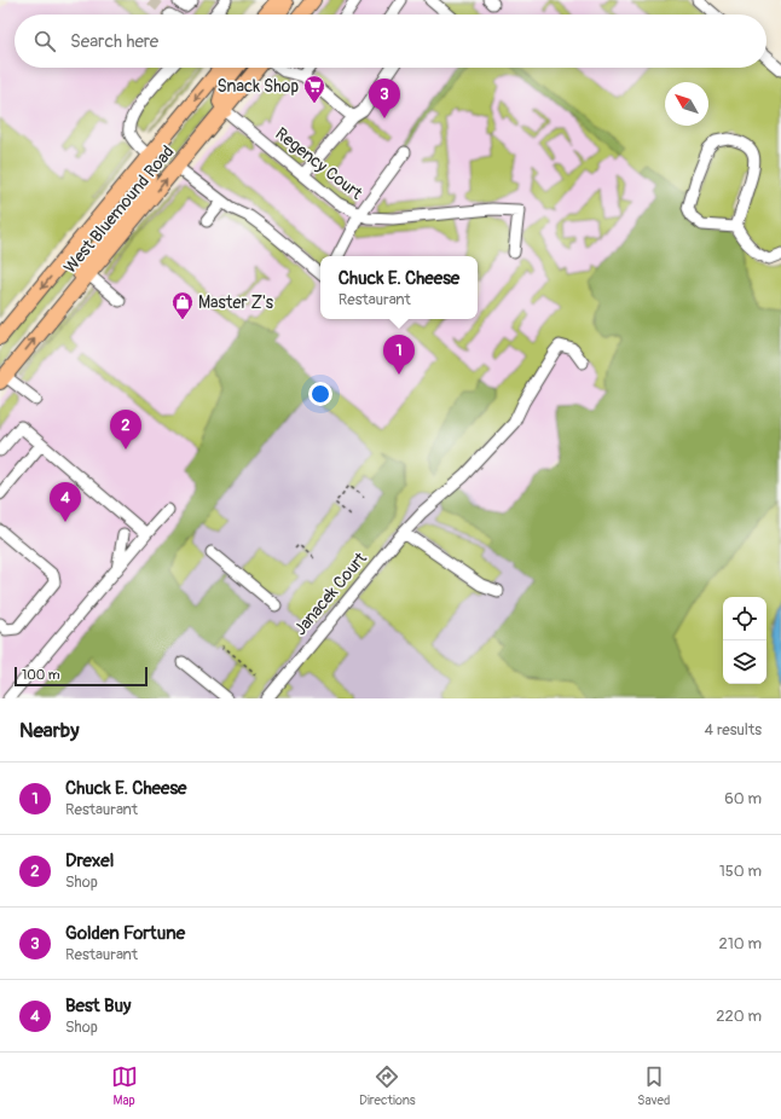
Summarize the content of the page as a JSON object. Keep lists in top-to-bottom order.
{
  "streets": {
    "main road": ["West Bluemound Road"],
    "street": ["Regency Court", "Janacek Court"]
  },
  "crossings": [
    ["Regency Court", "West Bluemound Road"]
  ],
  "places": {
    "supermarket": ["Snack Shop"],
    "shop": ["Master Z's"]
  },
  "scale_bar": "100 m",
  "north": "top left",
  "page": {
    "search": "Search here",
    "pins": [
      "3",
      "1",
      "2",
      "4"
    ],
    "popup": ["Chuck E. Cheese", "Restaurant"],
    "scale": "100 m",
    "heading": ["Nearby", "4 results"],
    "list": [
      {
        "mark": "1",
        "name": "Chuck E. Cheese",
        "note": "Restaurant",
        "value": "60 m"
      },
      {
        "mark": "2",
        "name": "Drexel",
        "note": "Shop",
        "value": "150 m"
      },
      {
        "mark": "3",
        "name": "Golden Fortune",
        "note": "Restaurant",
        "value": "210 m"
      },
      {
        "mark": "4",
        "name": "Best Buy",
        "note": "Shop",
        "value": "220 m"
      }
    ],
    "nav": ["Map", "Directions", "Saved"]
  }
}
